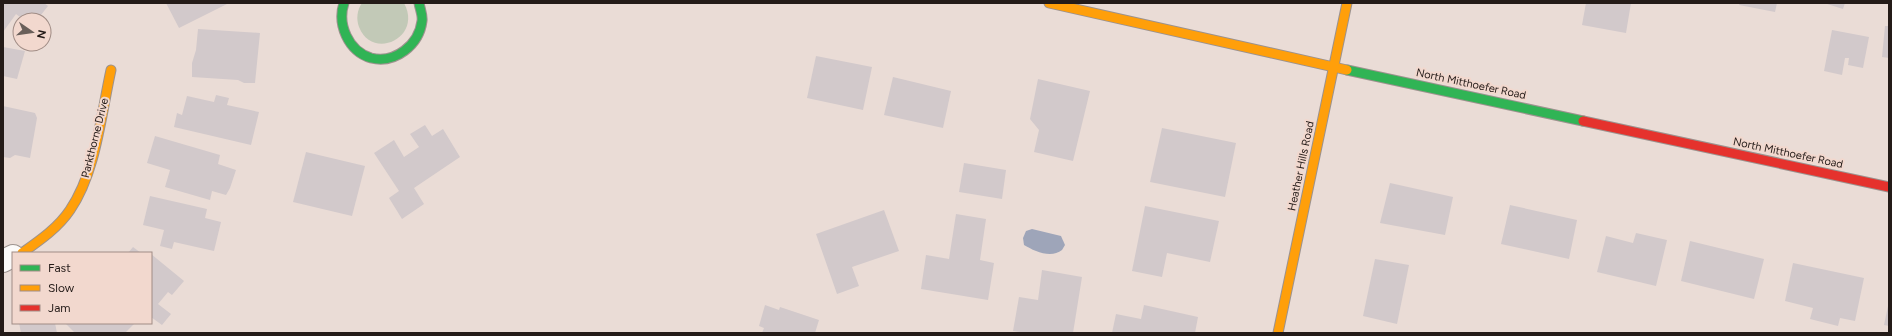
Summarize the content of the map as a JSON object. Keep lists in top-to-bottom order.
{
  "streets": {
    "main road": ["North Mitthoefer Road", "Parkthorne Drive", "Heather Hills Road"]
  },
  "crossings": [
    ["North Mitthoefer Road", "Heather Hills Road"]
  ],
  "legend": ["Fast", "Slow", "Jam"],
  "north": "right"
}
